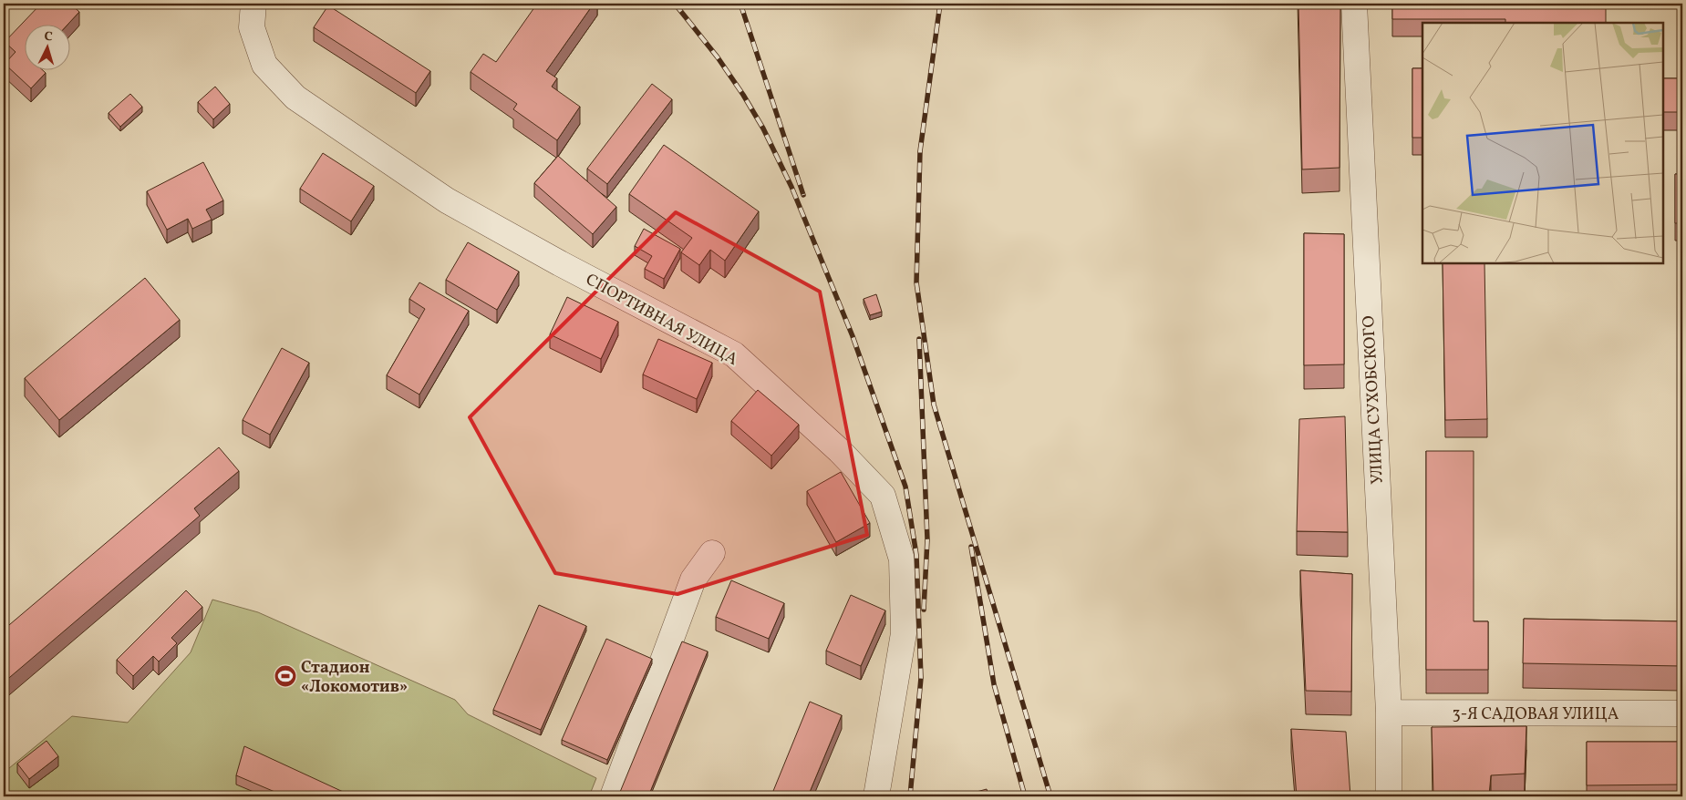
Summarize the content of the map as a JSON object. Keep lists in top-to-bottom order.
{
  "streets": {
    "street": ["СПОРТИВНАЯ УЛИЦА", "УЛИЦА СУХОБСКОГО", "3-Я САДОВАЯ УЛИЦА"]
  },
  "crossings": [
    ["УЛИЦА СУХОБСКОГО", "3-Я САДОВАЯ УЛИЦА"]
  ],
  "places": {
    "sports": ["Стадион «Локомотив»"]
  },
  "north": "top"
}
